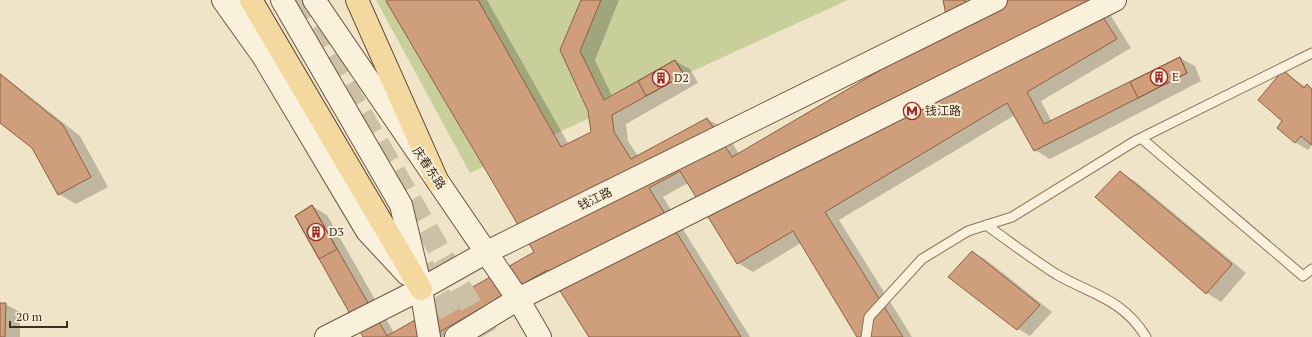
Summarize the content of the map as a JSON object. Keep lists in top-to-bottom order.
{
  "streets": {
    "main road": ["庆春东路", "钱江路"]
  },
  "crossings": [
    ["庆春东路", "钱江路"]
  ],
  "places": {
    "building": ["E", "D2", "D3"],
    "metro station": ["钱江路"]
  },
  "scale_bar": "20 m"
}
